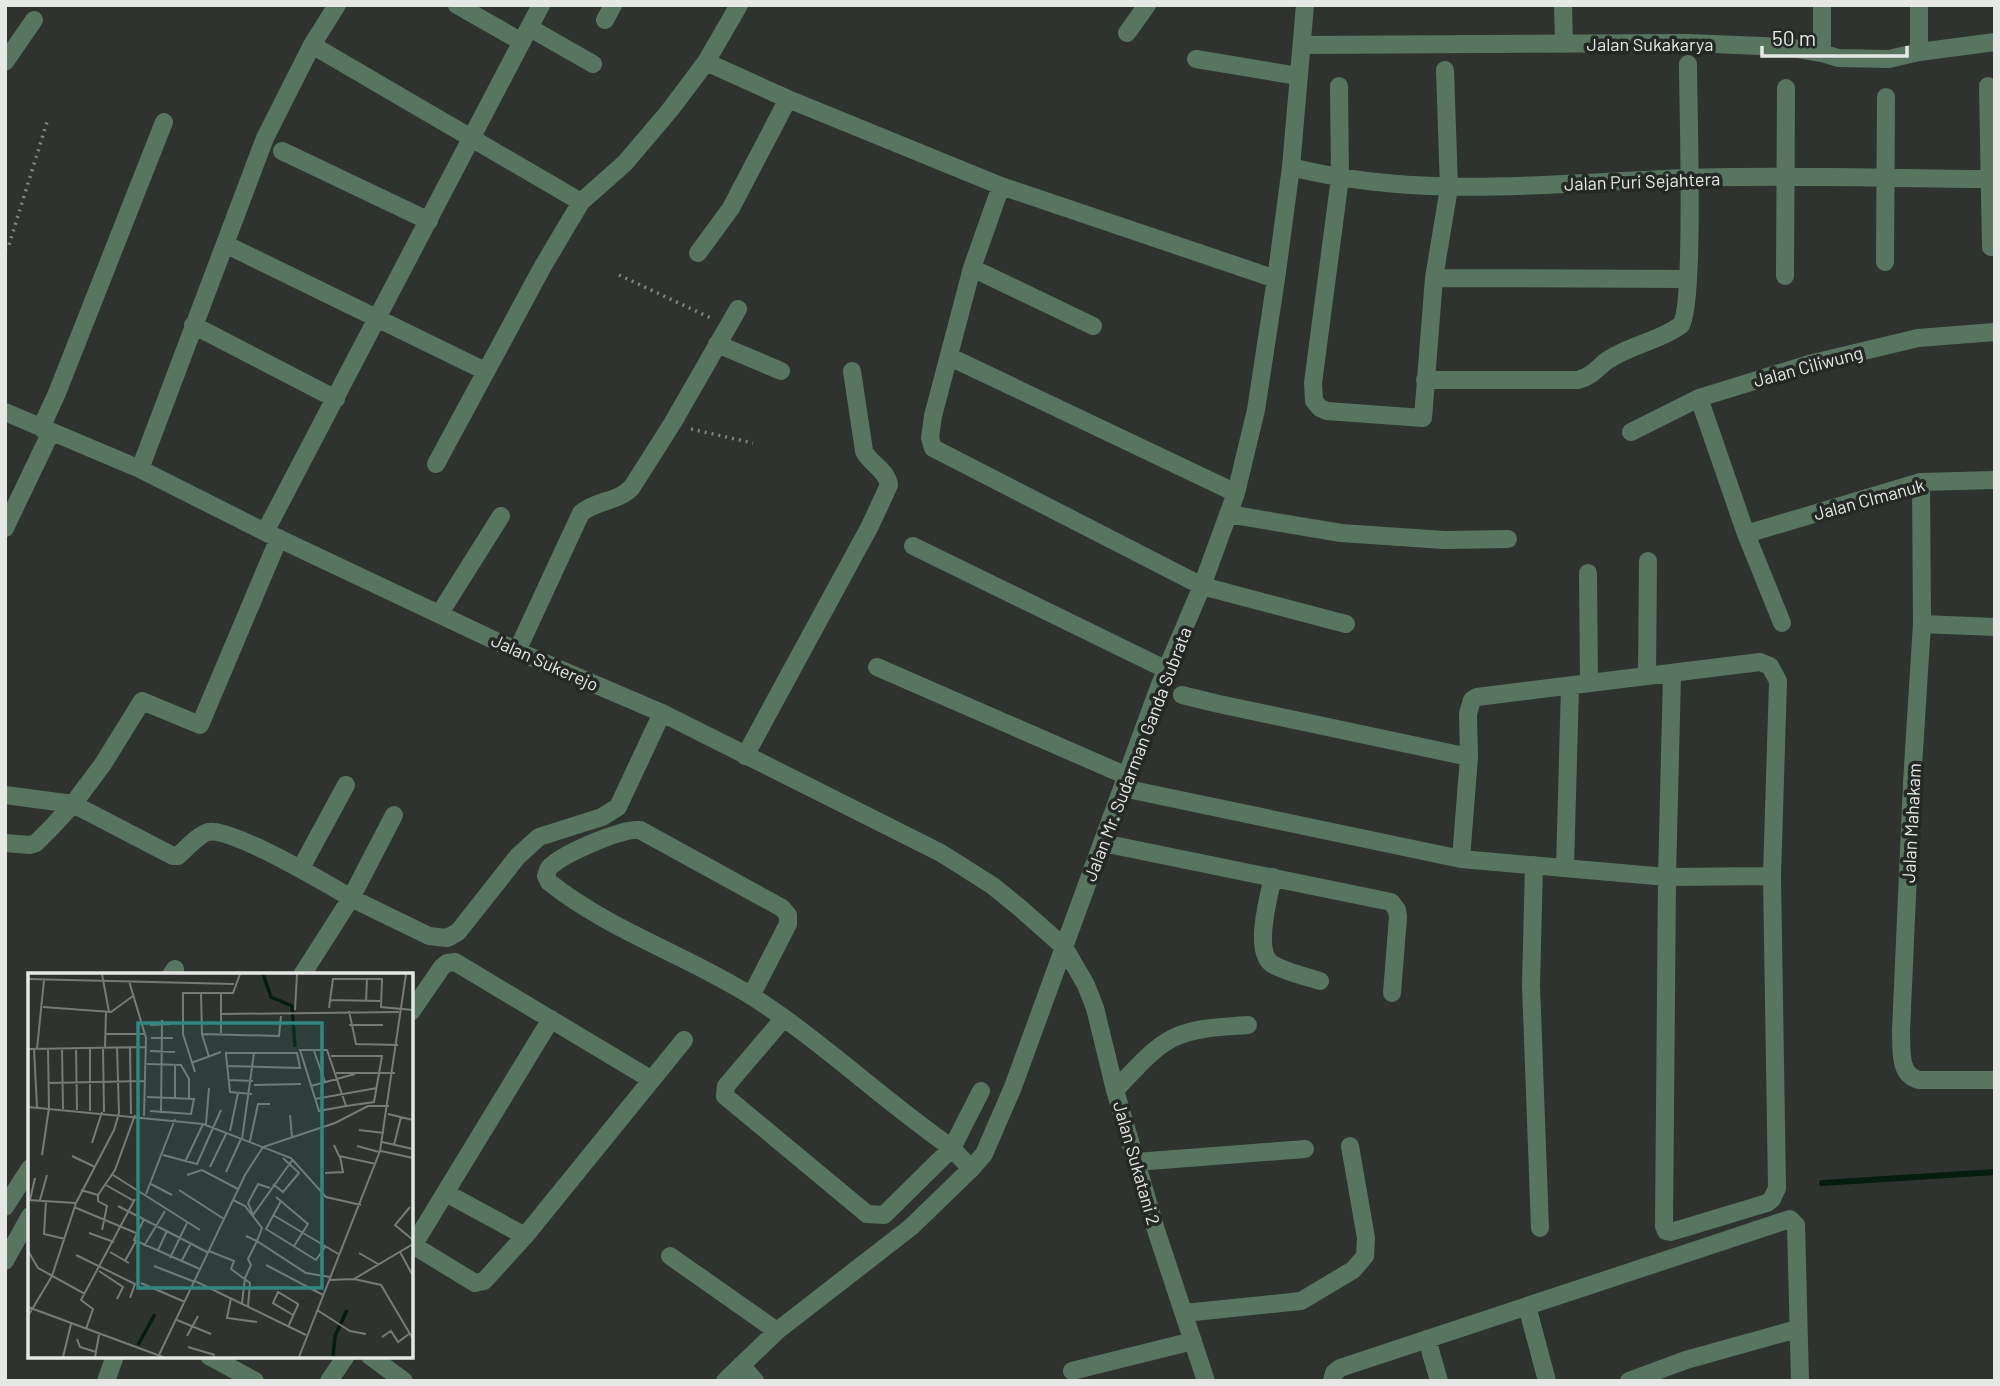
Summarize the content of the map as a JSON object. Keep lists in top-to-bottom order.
{
  "streets": {
    "street": [
      "Jalan Sukakarya",
      "Jalan Puri Sejahtera",
      "Jalan Ciliwung",
      "Jalan CImanuk",
      "Jalan Sukerejo",
      "Jalan Mr. Sudarman Ganda Subrata",
      "Jalan Mahakam",
      "Jalan Sukatani 2"
    ]
  },
  "crossings": [
    ["Jalan Sukakarya", "Jalan Mr. Sudarman Ganda Subrata"],
    ["Jalan Puri Sejahtera", "Jalan Mr. Sudarman Ganda Subrata"],
    ["Jalan CImanuk", "Jalan Mahakam"],
    ["Jalan Sukerejo", "Jalan Mr. Sudarman Ganda Subrata"],
    ["Jalan Sukerejo", "Jalan Sukatani 2"],
    ["Jalan Mr. Sudarman Ganda Subrata", "Jalan Sukatani 2"]
  ],
  "scale_bar": "50 m"
}
